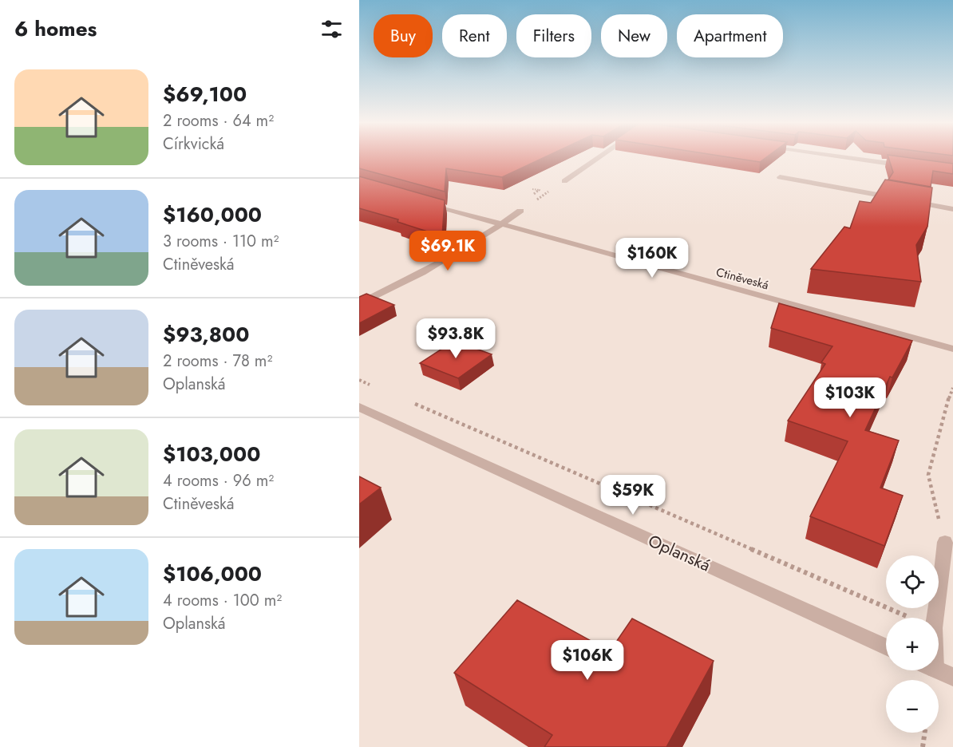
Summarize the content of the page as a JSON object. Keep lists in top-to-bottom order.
{
  "streets": {
    "street": ["Ctiněveská", "Oplanská"]
  },
  "page": {
    "heading": "6 homes",
    "chip": [
      "Buy",
      "Rent",
      "Filters",
      "New",
      "Apartment"
    ],
    "list": [
      {
        "name": "$69,100",
        "note": "2 rooms · 64 m² · Církvická"
      },
      {
        "name": "$160,000",
        "note": "3 rooms · 110 m² · Ctiněveská"
      },
      {
        "name": "$93,800",
        "note": "2 rooms · 78 m² · Oplanská"
      },
      {
        "name": "$103,000",
        "note": "4 rooms · 96 m² · Ctiněveská"
      },
      {
        "name": "$106,000",
        "note": "4 rooms · 100 m² · Oplanská"
      }
    ],
    "price": [
      "$69.1K",
      "$160K",
      "$93.8K",
      "$103K",
      "$59K",
      "$106K"
    ],
    "map_buttons": ["+", "−"]
  }
}
